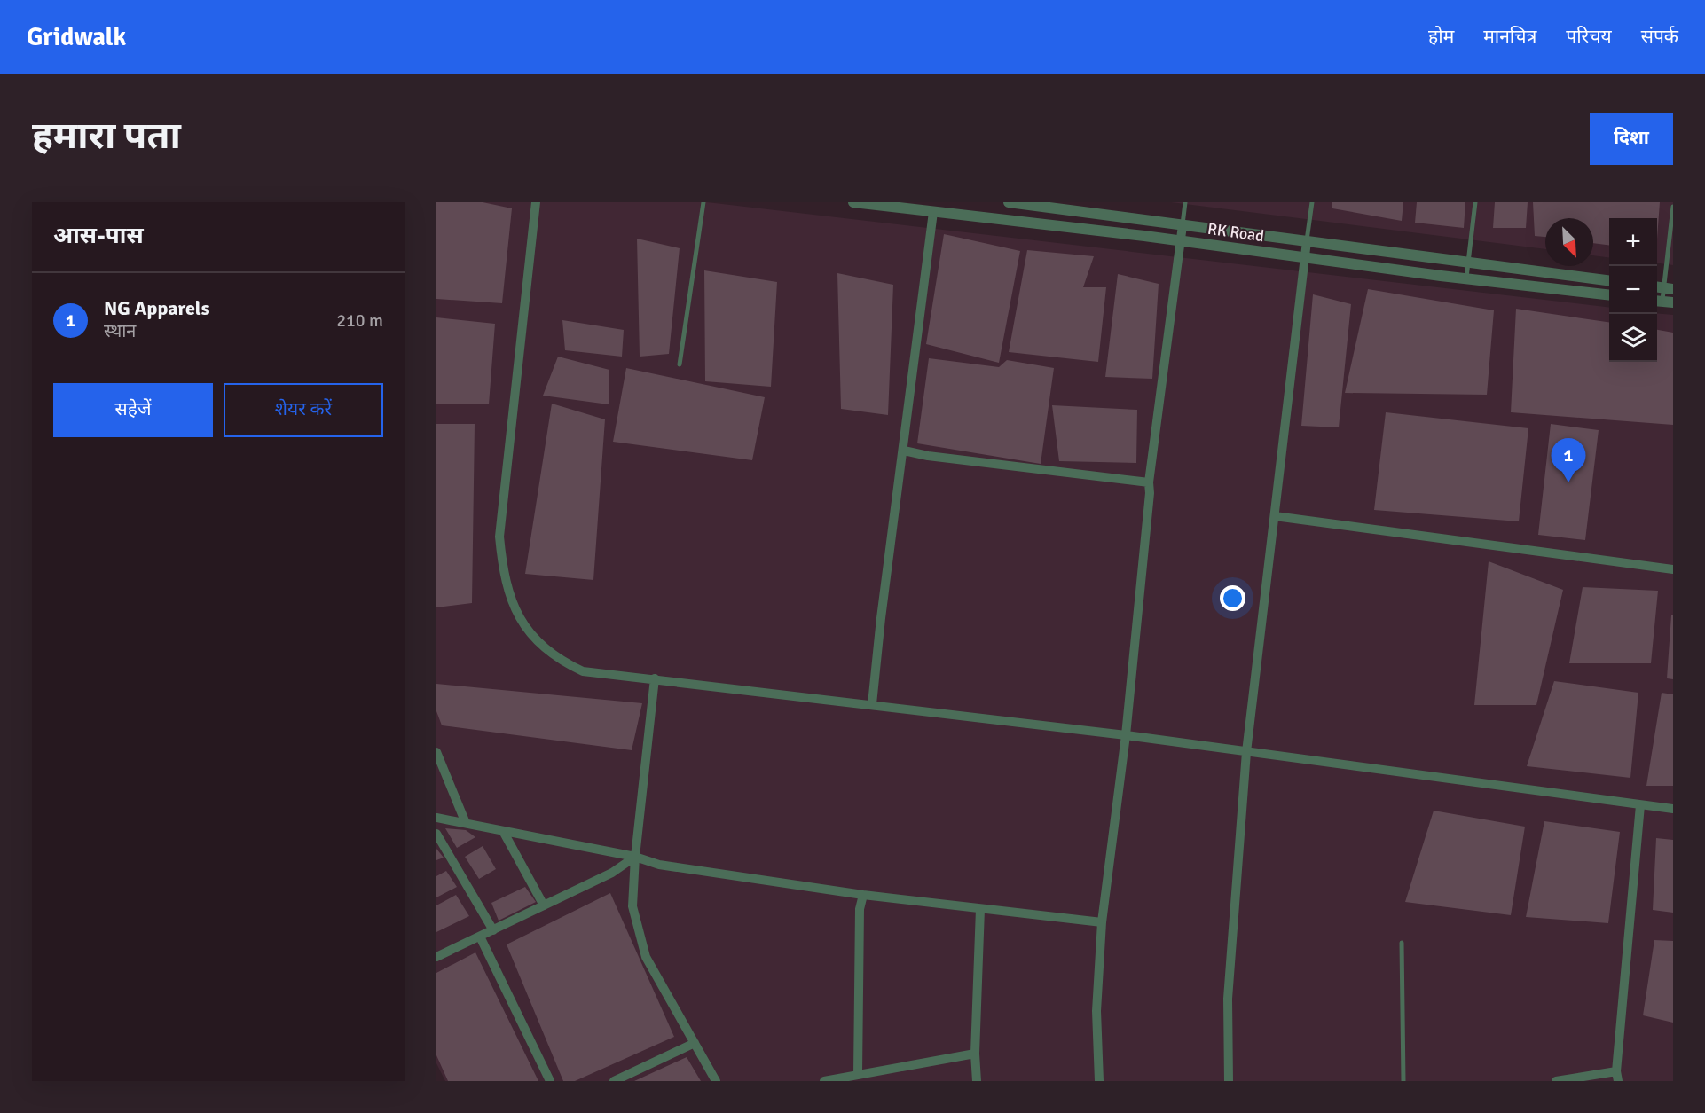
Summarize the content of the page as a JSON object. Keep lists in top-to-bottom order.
{
  "streets": {
    "street": ["RK Road"]
  },
  "north": "bottom right",
  "page": {
    "header": "Gridwalk",
    "nav": [
      "होम",
      "मानचित्र",
      "परिचय",
      "संपर्क"
    ],
    "buttons": [
      "दिशा",
      ["सहेजें", "शेयर करें"]
    ],
    "title": "हमारा पता",
    "heading": "आस-पास",
    "map_buttons": ["+", "−"],
    "list": [
      {
        "mark": "1",
        "name": "NG Apparels",
        "note": "स्थान",
        "value": "210 m"
      }
    ],
    "pins": "1"
  }
}
